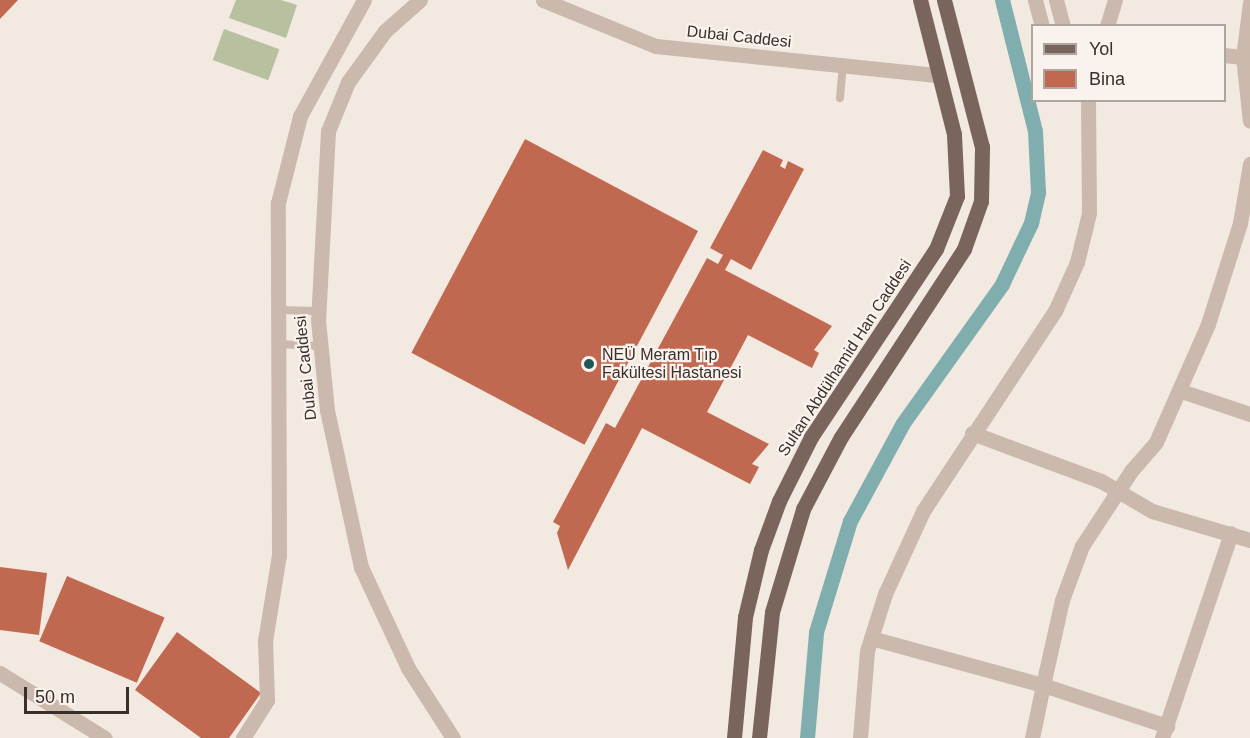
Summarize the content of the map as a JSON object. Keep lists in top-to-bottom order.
{
  "streets": {
    "main road": ["Sultan Abdülhamid Han Caddesi"],
    "street": ["Dubai Caddesi"]
  },
  "crossings": [
    ["Dubai Caddesi", "Sultan Abdülhamid Han Caddesi"]
  ],
  "places": ["NEÜ Meram Tıp Fakültesi Hastanesi"],
  "legend": ["Yol", "Bina"],
  "scale_bar": "50 m"
}
